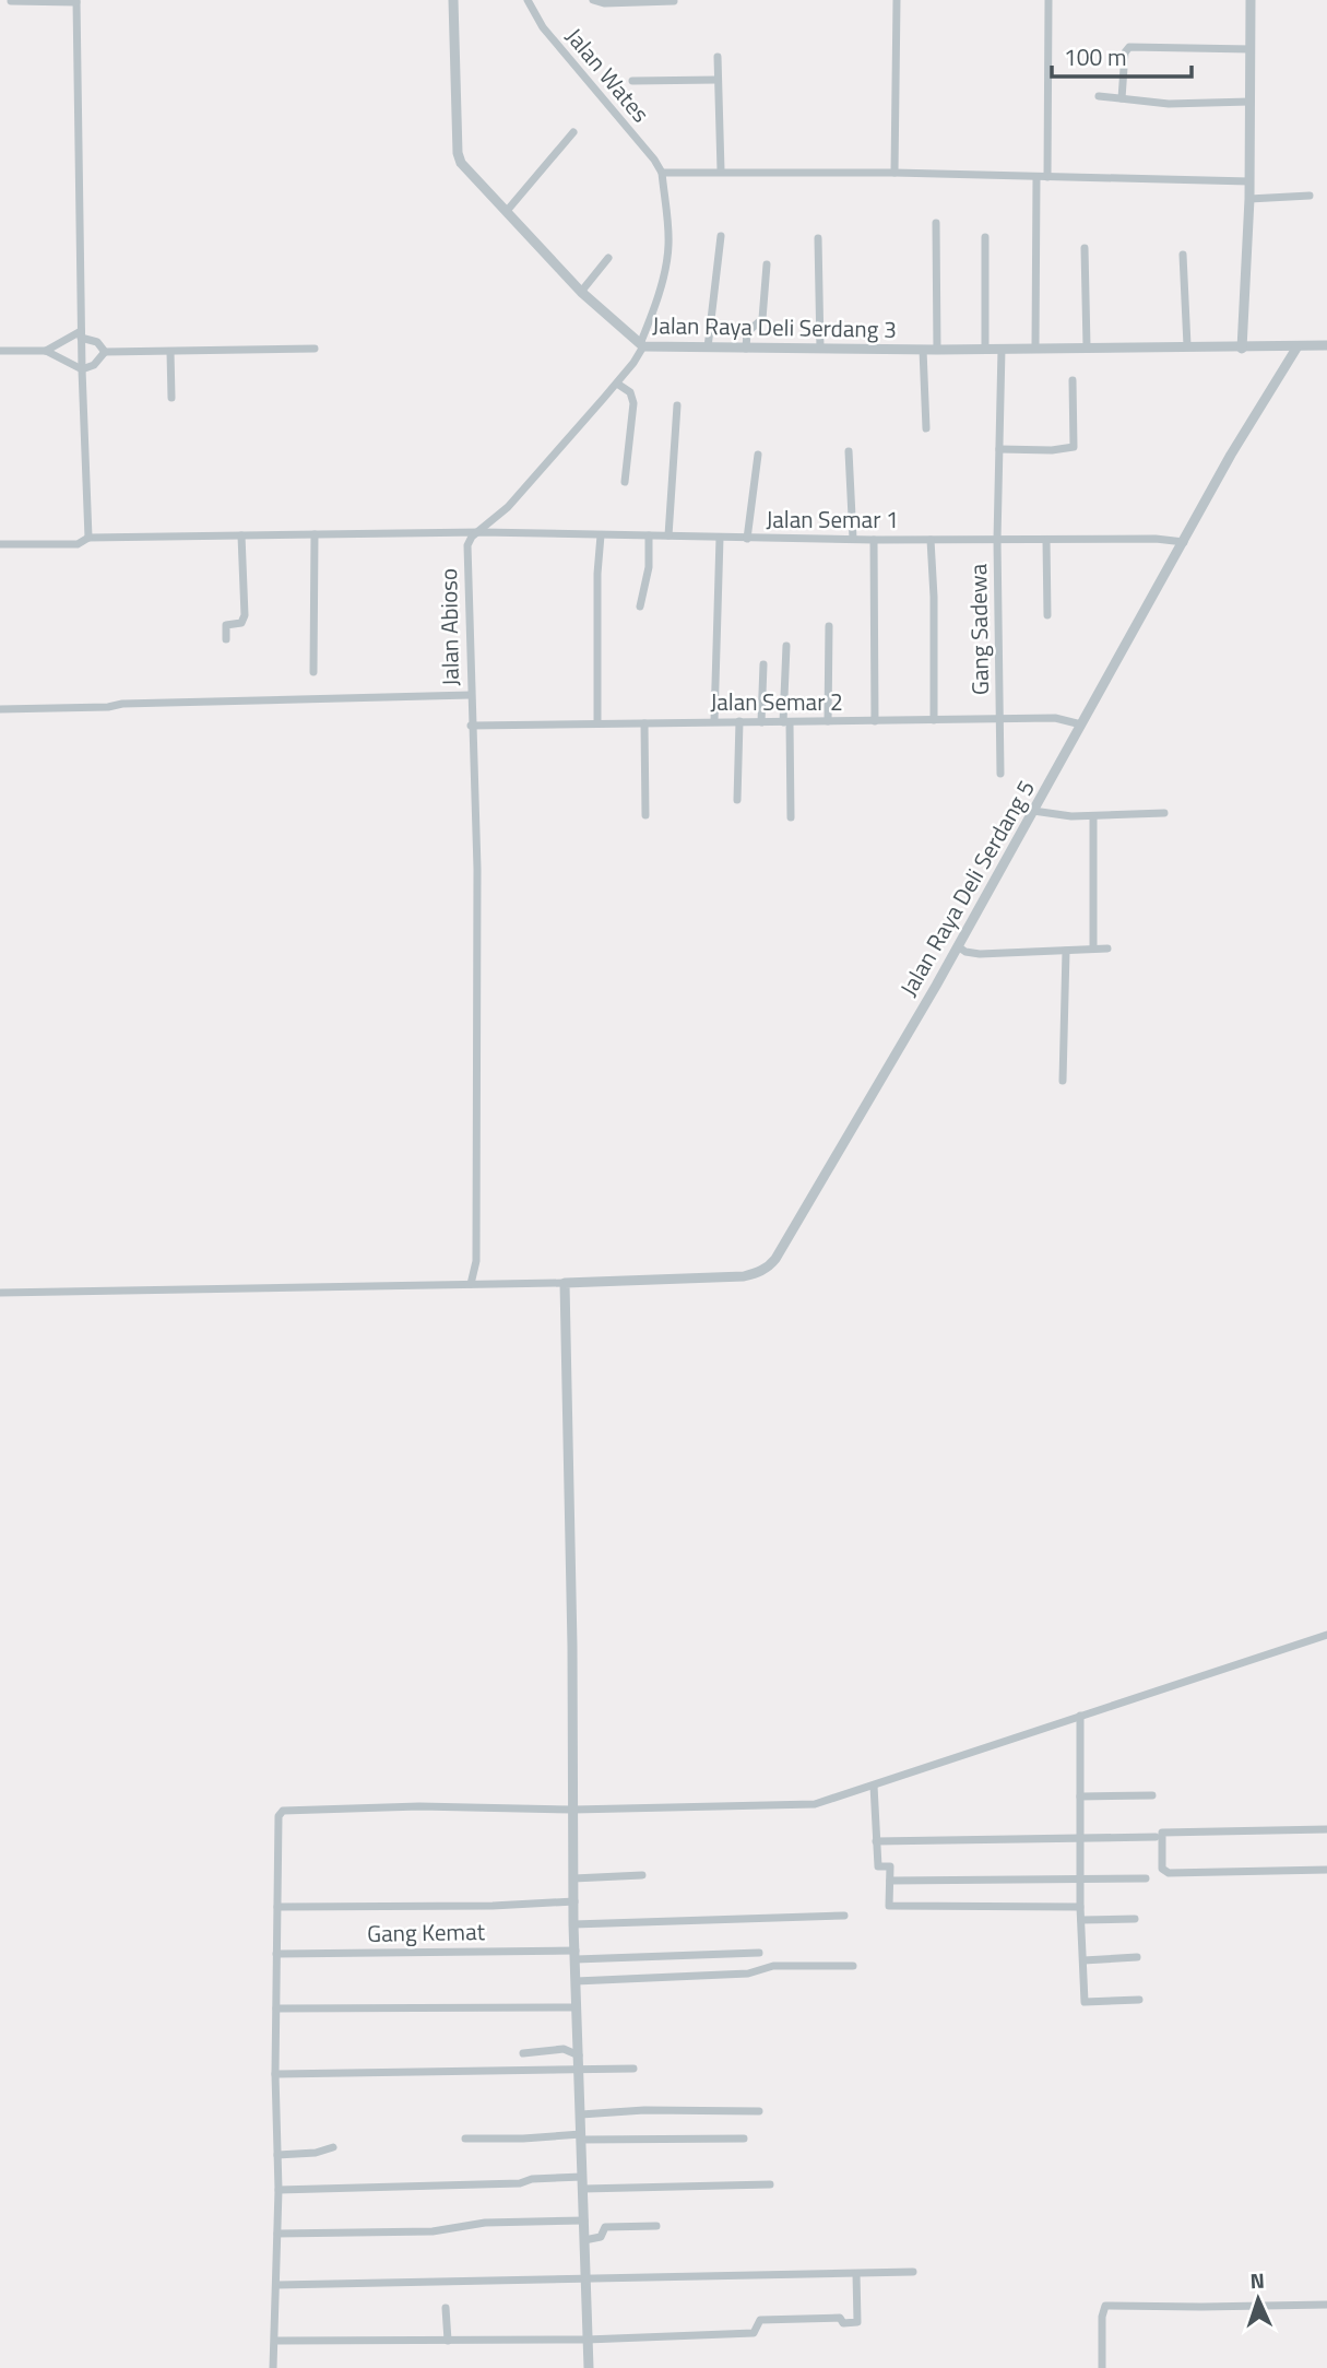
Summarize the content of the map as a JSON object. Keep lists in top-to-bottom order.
{
  "streets": {
    "street": [
      "Jalan Wates",
      "Jalan Raya Deli Serdang 3",
      "Jalan Semar 1",
      "Jalan Abioso",
      "Gang Sadewa",
      "Jalan Semar 2",
      "Jalan Raya Deli Serdang 5",
      "Gang Kemat"
    ]
  },
  "crossings": [
    ["Jalan Raya Deli Serdang 3", "Gang Sadewa"],
    ["Jalan Raya Deli Serdang 3", "Jalan Raya Deli Serdang 5"],
    ["Jalan Semar 1", "Jalan Abioso"],
    ["Jalan Semar 1", "Gang Sadewa"],
    ["Jalan Semar 1", "Jalan Raya Deli Serdang 5"],
    ["Jalan Abioso", "Jalan Semar 2"],
    ["Gang Sadewa", "Jalan Semar 2"],
    ["Jalan Semar 2", "Jalan Raya Deli Serdang 5"]
  ],
  "scale_bar": "100 m",
  "north": "top"
}
